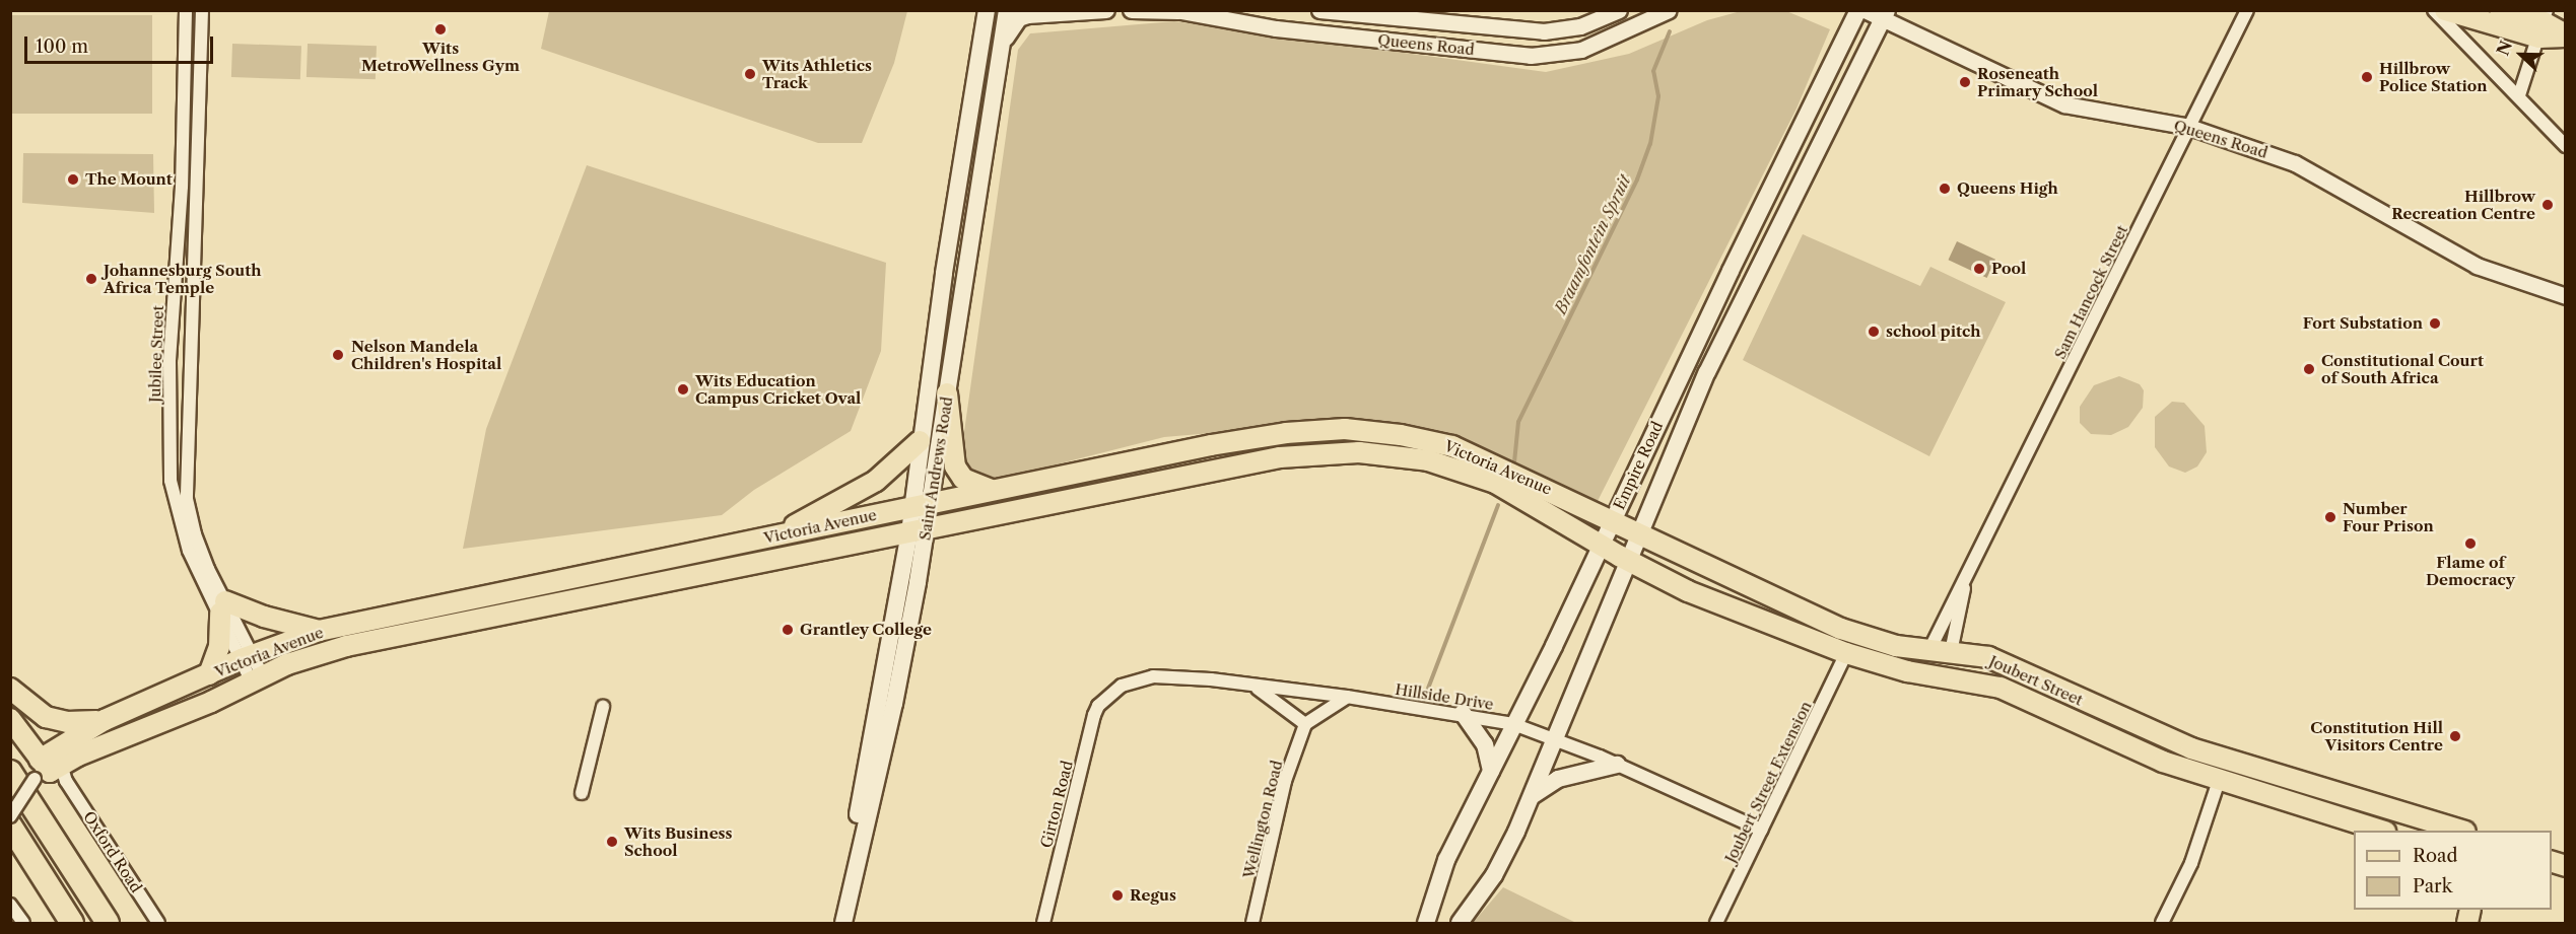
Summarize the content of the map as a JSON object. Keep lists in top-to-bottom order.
{
  "streets": {
    "main road": [
      "Empire Road",
      "Victoria Avenue",
      "Saint Andrews Road",
      "Joubert Street",
      "Oxford Road"
    ],
    "street": [
      "Queens Road",
      "Sam Hancock Street",
      "Jubilee Street",
      "Hillside Drive",
      "Joubert Street Extension",
      "Girton Road",
      "Wellington Road"
    ]
  },
  "crossings": [
    ["Queens Road", "Sam Hancock Street"],
    ["Queens Road", "Empire Road"],
    ["Sam Hancock Street", "Joubert Street"],
    ["Jubilee Street", "Victoria Avenue"],
    ["Empire Road", "Victoria Avenue"],
    ["Empire Road", "Joubert Street"],
    ["Empire Road", "Hillside Drive"],
    ["Victoria Avenue", "Saint Andrews Road"],
    ["Victoria Avenue", "Joubert Street"],
    ["Victoria Avenue", "Oxford Road"],
    ["Joubert Street", "Joubert Street Extension"],
    ["Hillside Drive", "Joubert Street Extension"],
    ["Hillside Drive", "Girton Road"]
  ],
  "water": ["Braamfontein Spruit"],
  "places": [
    "Wits MetroWellness Gym",
    "Wits Athletics Track",
    "Hillbrow Police Station",
    "Roseneath Primary School",
    "The Mount",
    "Queens High",
    "Hillbrow Recreation Centre",
    "Pool",
    "Johannesburg South Africa Temple",
    "Fort Substation",
    "school pitch",
    "Nelson Mandela Children's Hospital",
    "Constitutional Court of South Africa",
    "Wits Education Campus Cricket Oval",
    "Number Four Prison",
    "Flame of Democracy",
    "Grantley College",
    "Constitution Hill Visitors Centre",
    "Wits Business School",
    "Regus"
  ],
  "legend": ["Road", "Park"],
  "scale_bar": "100 m",
  "north": "left"
}
